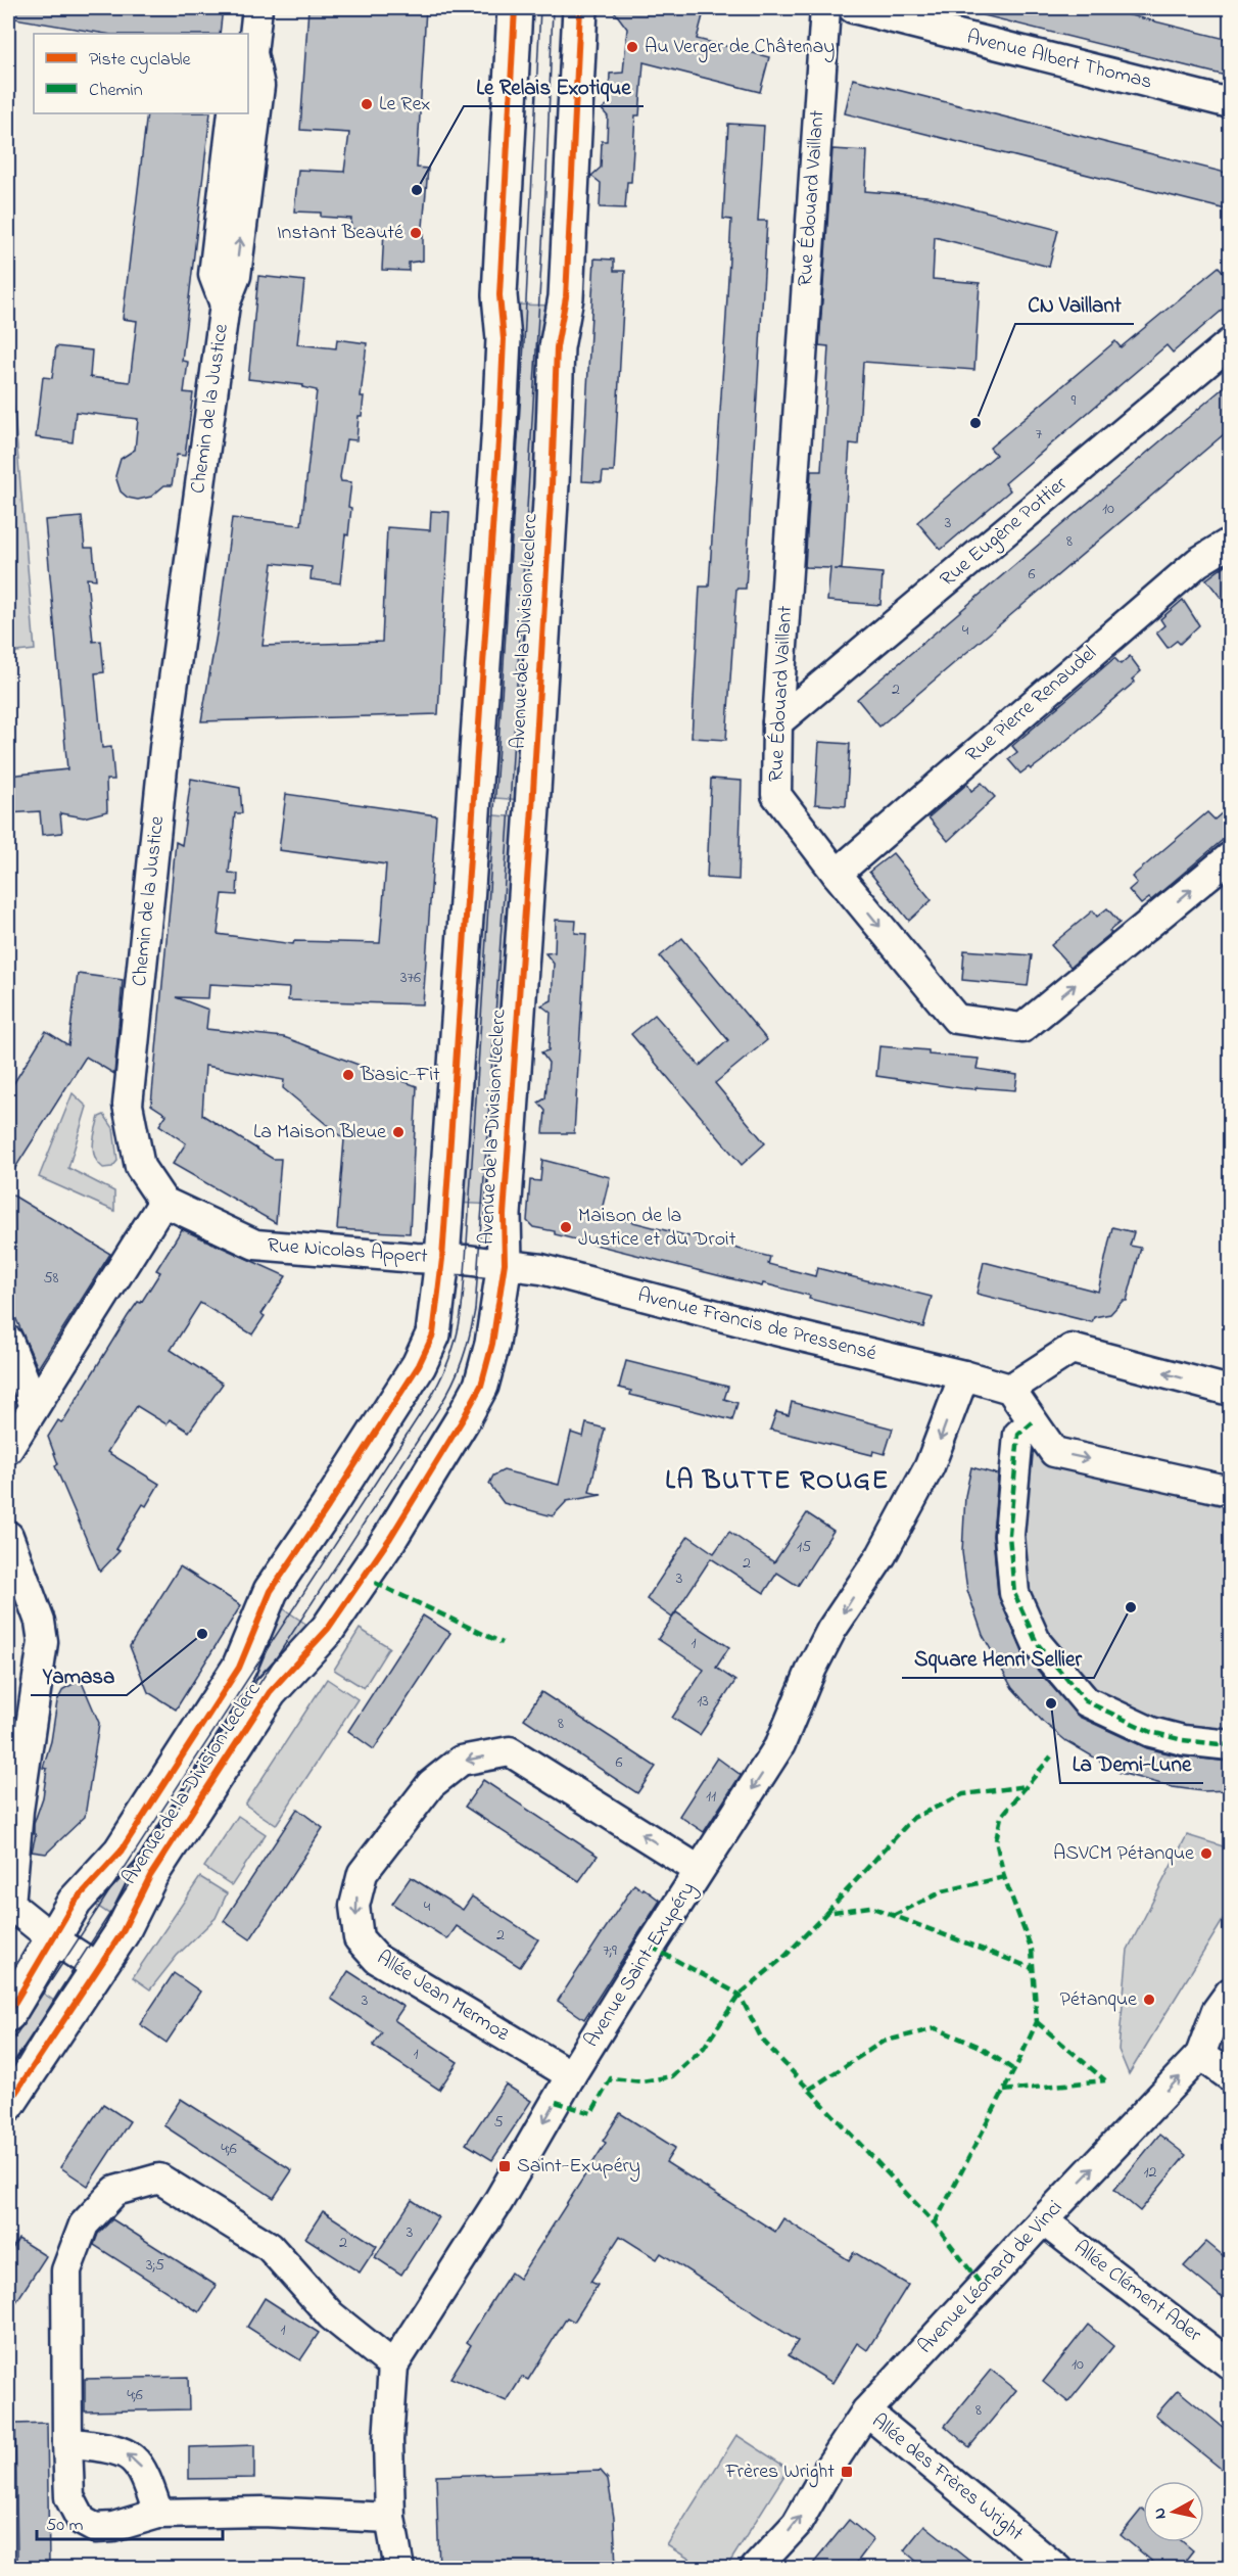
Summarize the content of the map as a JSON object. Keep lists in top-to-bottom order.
{
  "streets": {
    "main road": ["Avenue de la Division Leclerc"],
    "street": [
      "Avenue Albert Thomas",
      "Rue Édouard Vaillant",
      "Chemin de la Justice",
      "Rue Eugène Pottier",
      "Rue Pierre Renaudel",
      "Rue Nicolas Appert",
      "Avenue Francis de Pressensé",
      "Avenue Saint-Exupéry",
      "Allée Jean Mermoz",
      "Avenue Léonard de Vinci",
      "Allée Clément Ader",
      "Allée des Frères Wright"
    ]
  },
  "crossings": [
    ["Rue Édouard Vaillant", "Rue Eugène Pottier"],
    ["Rue Édouard Vaillant", "Rue Pierre Renaudel"],
    ["Chemin de la Justice", "Rue Nicolas Appert"],
    ["Avenue de la Division Leclerc", "Rue Nicolas Appert"],
    ["Avenue de la Division Leclerc", "Avenue Francis de Pressensé"],
    ["Rue Nicolas Appert", "Avenue Francis de Pressensé"],
    ["Avenue Francis de Pressensé", "Avenue Saint-Exupéry"],
    ["Avenue Saint-Exupéry", "Allée Jean Mermoz"],
    ["Avenue Léonard de Vinci", "Allée Clément Ader"],
    ["Avenue Léonard de Vinci", "Allée des Frères Wright"]
  ],
  "one_way": ["Avenue Saint-Exupéry", "Avenue Léonard de Vinci"],
  "districts": ["LA BUTTE ROUGE"],
  "places": {
    "other": [
      "Au Verger de Châtenay",
      "Le Rex",
      "Le Relais Exotique",
      "Instant Beauté",
      "CN Vaillant",
      "Basic-Fit",
      "La Maison Bleue",
      "Maison de la Justice et du Droit",
      "Square Henri Sellier",
      "Yamasa",
      "La Demi-Lune",
      "ASVCM Pétanque",
      "Pétanque"
    ],
    "transit": ["Saint-Exupéry", "Frères Wright"]
  },
  "house_numbers": [
    "9",
    "7",
    "10",
    "3",
    "8",
    "6",
    "4",
    "2",
    "376",
    "58",
    "15",
    "2",
    "3",
    "1",
    "13",
    "8",
    "6",
    "11",
    "4",
    "2",
    "7;9",
    "3",
    "1",
    "5",
    "4;6",
    "12",
    "3",
    "2",
    "3;5",
    "1",
    "10",
    "4;6",
    "8"
  ],
  "legend": ["Piste cyclable", "Chemin"],
  "scale_bar": "50 m",
  "north": "left"
}
